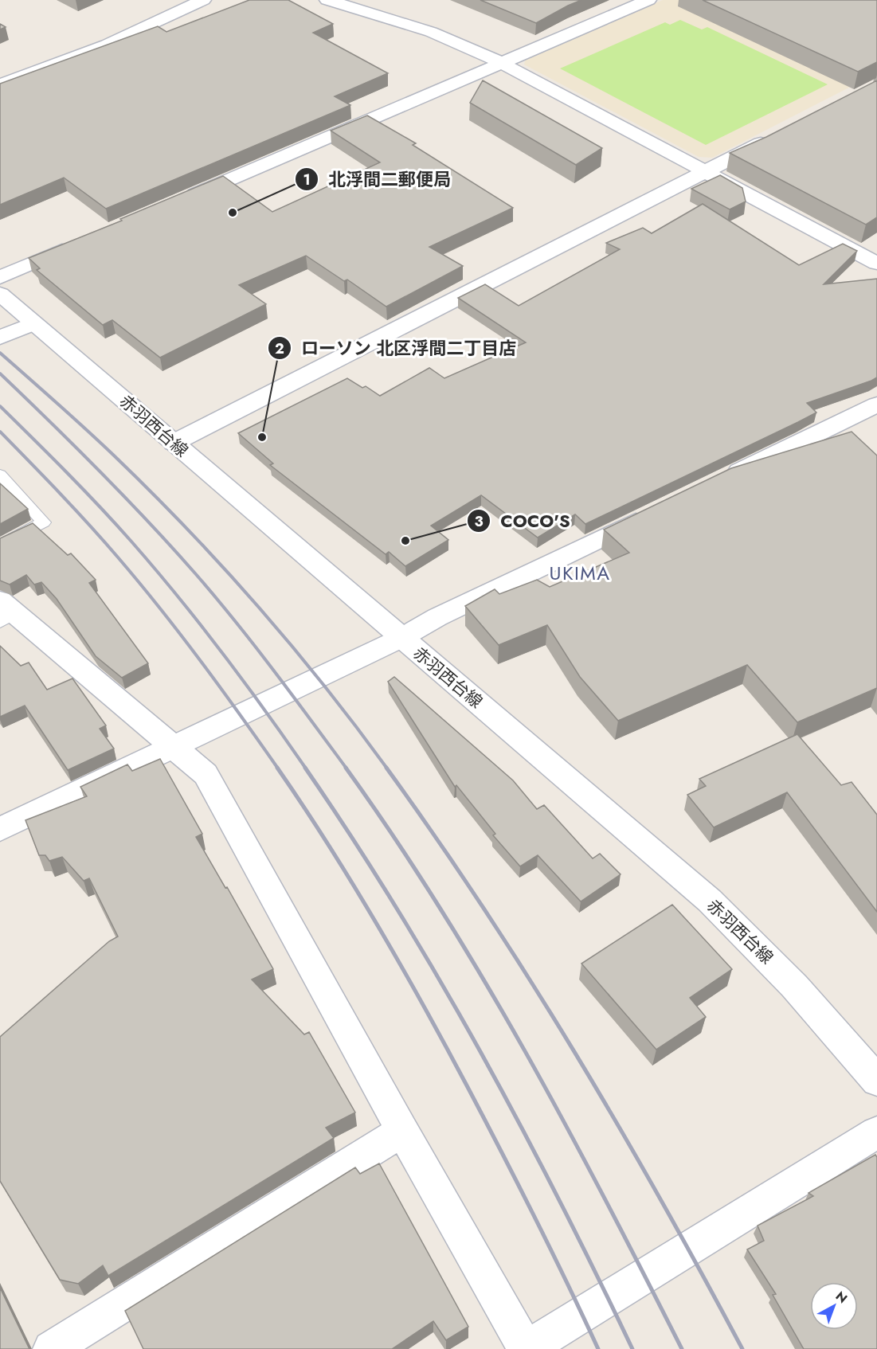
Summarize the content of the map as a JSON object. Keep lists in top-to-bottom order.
{
  "streets": {
    "street": ["赤羽西台線"]
  },
  "districts": ["UKIMA"],
  "places": ["北浮間二郵便局", "ローソン 北区浮間二丁目店", "COCO'S"],
  "north": "top right"
}
